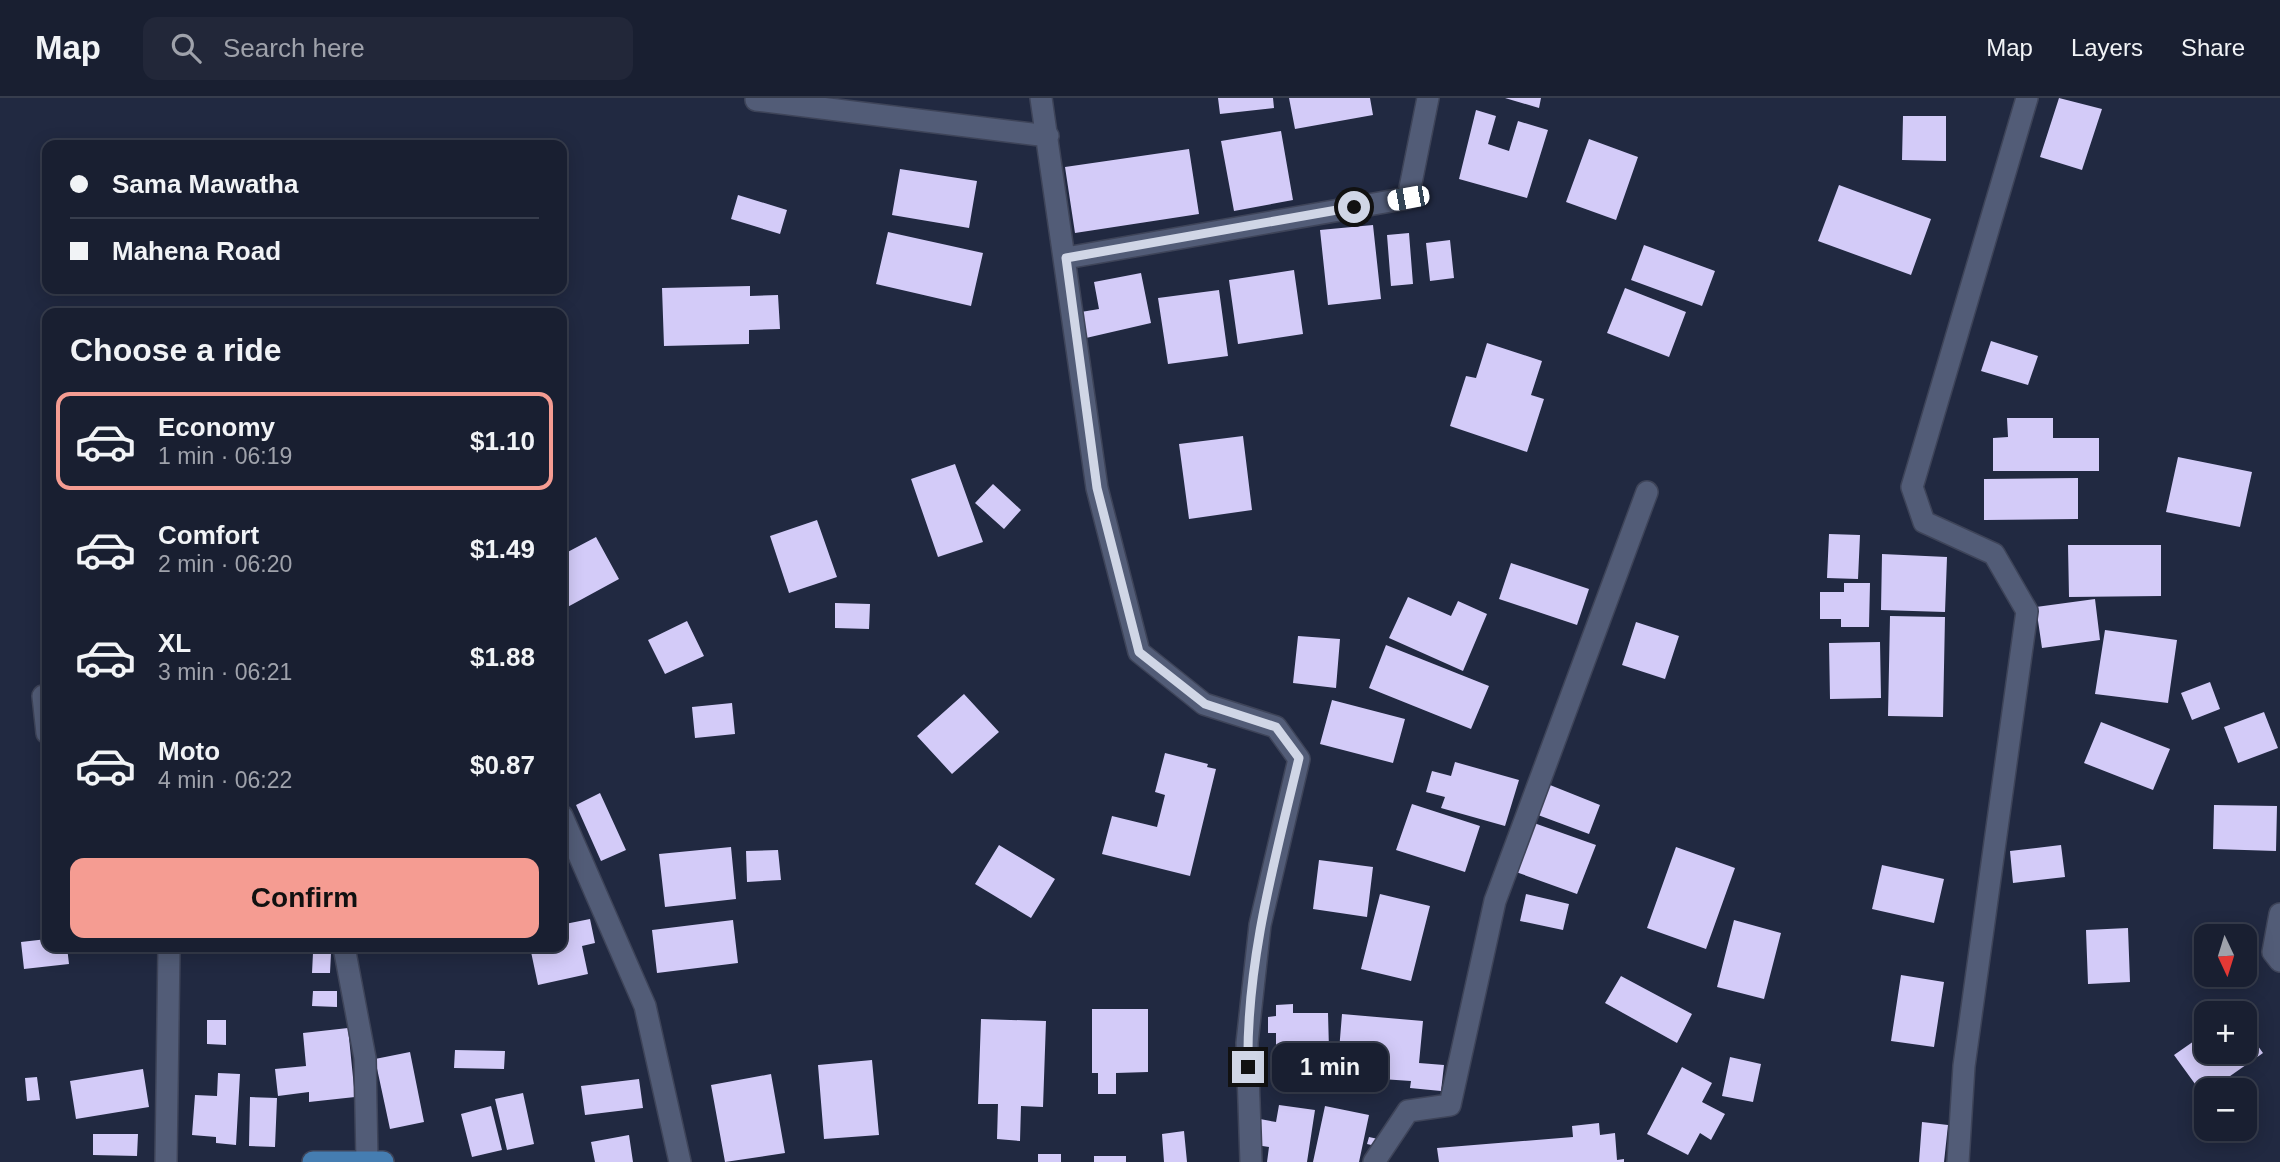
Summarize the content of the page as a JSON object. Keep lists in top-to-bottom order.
{
  "north": "bottom",
  "page": {
    "header": "Map",
    "search": "Search here",
    "nav": ["Map", "Layers", "Share"],
    "banner": ["Sama Mawatha", "Mahena Road"],
    "heading": "Choose a ride",
    "list": [
      {
        "name": "Economy",
        "note": "1 min · 06:19",
        "value": "$1.10"
      },
      {
        "name": "Comfort",
        "note": "2 min · 06:20",
        "value": "$1.49"
      },
      {
        "name": "XL",
        "note": "3 min · 06:21",
        "value": "$1.88"
      },
      {
        "name": "Moto",
        "note": "4 min · 06:22",
        "value": "$0.87"
      }
    ],
    "buttons": "Confirm",
    "map_buttons": ["+", "−"],
    "bubble": "1 min"
  }
}
